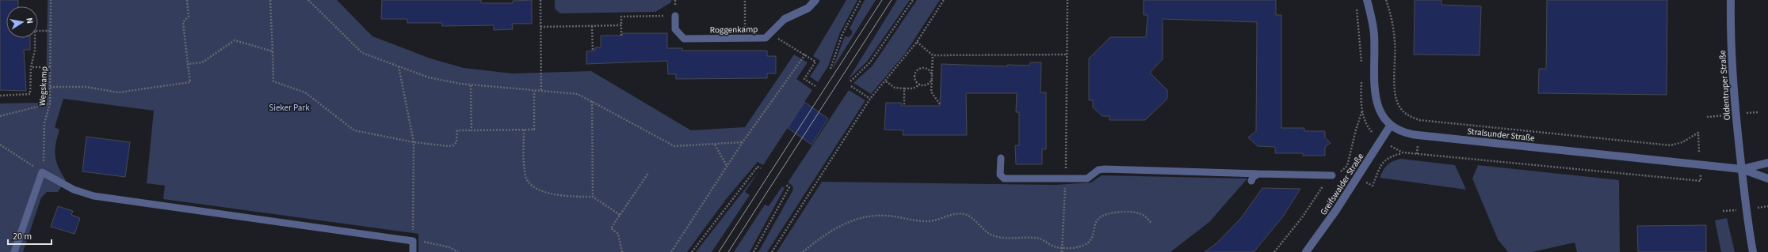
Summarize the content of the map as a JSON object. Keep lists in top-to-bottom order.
{
  "streets": {
    "street": [
      "Roggenkamp",
      "Oldentruper Straße",
      "Stralsunder Straße",
      "Greifswalder Straße"
    ],
    "path": ["Wegskamp"]
  },
  "crossings": [
    ["Oldentruper Straße", "Stralsunder Straße"],
    ["Stralsunder Straße", "Greifswalder Straße"]
  ],
  "parks": ["Sieker Park"],
  "scale_bar": "20 m",
  "north": "right"
}
